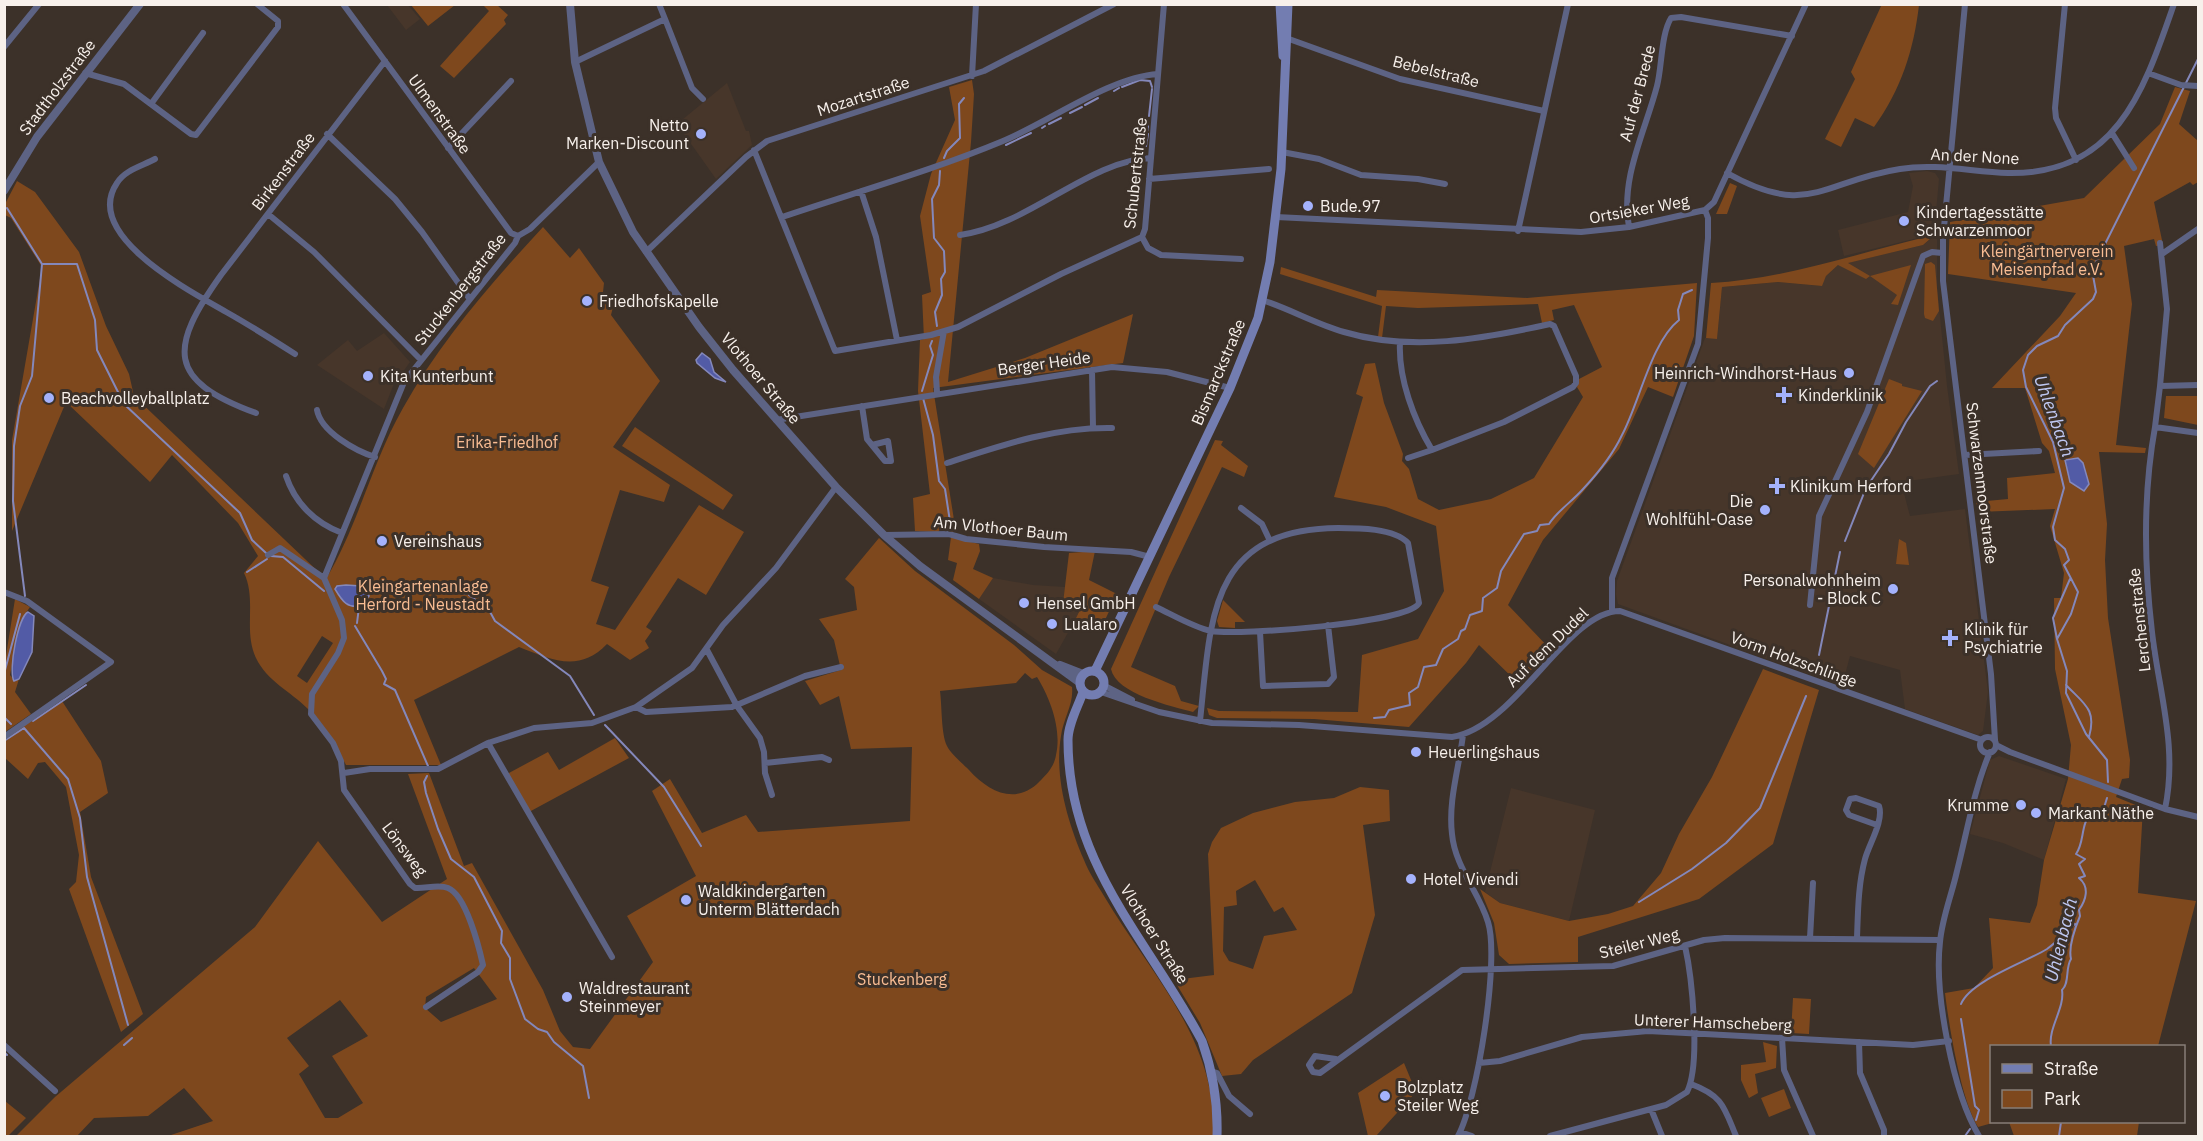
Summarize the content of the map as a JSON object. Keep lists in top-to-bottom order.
{
  "streets": {
    "main road": ["Bismarckstraße", "Vlothoer Straße"],
    "street": [
      "Bebelstraße",
      "Stadtholzstraße",
      "Auf der Brede",
      "Mozartstraße",
      "Ulmenstraße",
      "An der None",
      "Birkenstraße",
      "Schubertstraße",
      "Ortsieker Weg",
      "Stuckenbergstraße",
      "Berger Heide",
      "Schwarzenmoorstraße",
      "Am Vlothoer Baum",
      "Lerchenstraße",
      "Auf dem Dudel",
      "Vorm Holzschlinge",
      "Lönsweg",
      "Steiler Weg",
      "Unterer Hamscheberg"
    ]
  },
  "crossings": [
    ["Bebelstraße", "Bismarckstraße"],
    ["Auf der Brede", "Ortsieker Weg"],
    ["Mozartstraße", "Vlothoer Straße"],
    ["Ulmenstraße", "Birkenstraße"],
    ["Ulmenstraße", "Stuckenbergstraße"],
    ["An der None", "Ortsieker Weg"],
    ["An der None", "Schwarzenmoorstraße"],
    ["Ortsieker Weg", "Bismarckstraße"],
    ["Ortsieker Weg", "Auf dem Dudel"],
    ["Stuckenbergstraße", "Vlothoer Straße"],
    ["Berger Heide", "Bismarckstraße"],
    ["Berger Heide", "Vlothoer Straße"],
    ["Bismarckstraße", "Am Vlothoer Baum"],
    ["Vlothoer Straße", "Am Vlothoer Baum"],
    ["Schwarzenmoorstraße", "Vorm Holzschlinge"],
    ["Schwarzenmoorstraße", "Steiler Weg"],
    ["Schwarzenmoorstraße", "Unterer Hamscheberg"],
    ["Lerchenstraße", "Vorm Holzschlinge"],
    ["Auf dem Dudel", "Vorm Holzschlinge"]
  ],
  "water": ["Uhlenbach"],
  "parks": [
    "Kleingärtnerverein Meisenpfad e.V.",
    "Erika-Friedhof",
    "Kleingartenanlage Herford - Neustadt",
    "Stuckenberg"
  ],
  "places": {
    "other": [
      "Netto Marken-Discount",
      "Bude.97",
      "Kindertagesstätte Schwarzenmoor",
      "Friedhofskapelle",
      "Heinrich-Windhorst-Haus",
      "Kita Kunterbunt",
      "Beachvolleyballplatz",
      "Die Wohlfühl-Oase",
      "Vereinshaus",
      "Personalwohnheim - Block C",
      "Hensel GmbH",
      "Lualaro",
      "Heuerlingshaus",
      "Krumme",
      "Markant Näthe",
      "Hotel Vivendi",
      "Waldkindergarten Unterm Blätterdach",
      "Waldrestaurant Steinmeyer",
      "Bolzplatz Steiler Weg"
    ],
    "health": ["Kinderklinik", "Klinikum Herford", "Klinik für Psychiatrie"]
  },
  "legend": ["Straße", "Park"]
}
